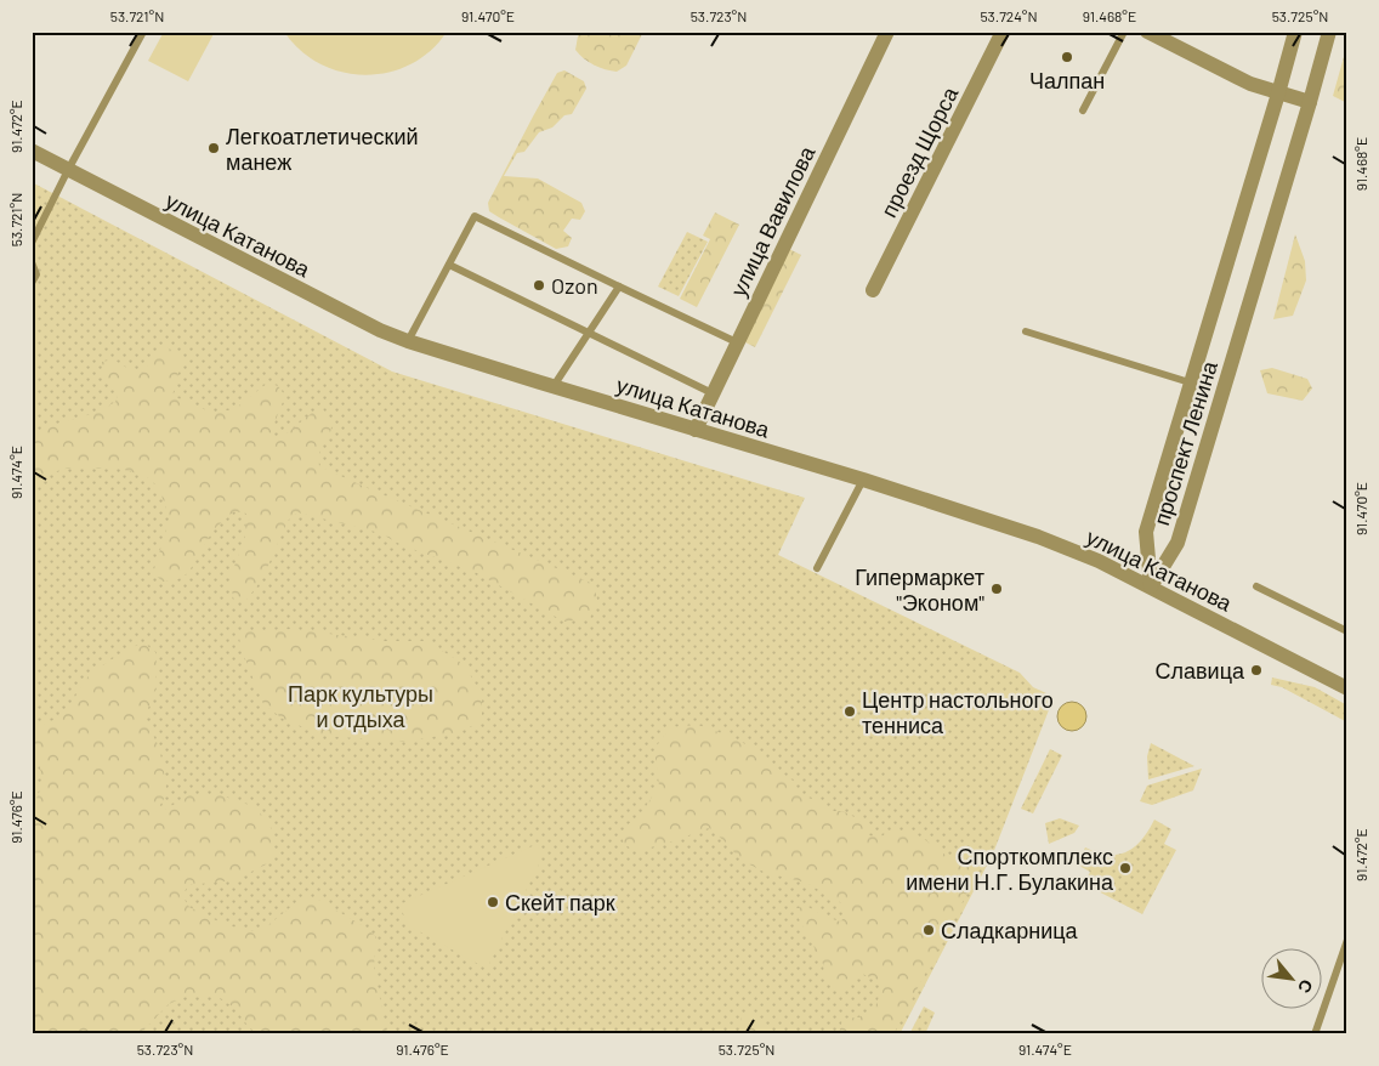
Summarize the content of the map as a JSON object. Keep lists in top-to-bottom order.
{
  "streets": {
    "street": [
      "проезд Щорса",
      "улица Вавилова",
      "улица Катанова",
      "проспект Ленина"
    ]
  },
  "crossings": [
    ["улица Вавилова", "улица Катанова"],
    ["улица Катанова", "проспект Ленина"]
  ],
  "parks": ["Парк культуры и отдыха"],
  "places": [
    "Чалпан",
    "Легкоатлетический манеж",
    "Ozon",
    "Гипермаркет \"Эконом\"",
    "Славица",
    "Центр настольного тенниса",
    "Спорткомплекс имени Н.Г. Булакина",
    "Скейт парк",
    "Сладкарница"
  ],
  "north": "bottom right",
  "coordinates": [
    "53.721°N",
    "91.470°E",
    "53.723°N",
    "53.724°N",
    "91.468°E",
    "53.725°N",
    "91.472°E",
    "91.474°E",
    "91.476°E"
  ]
}
